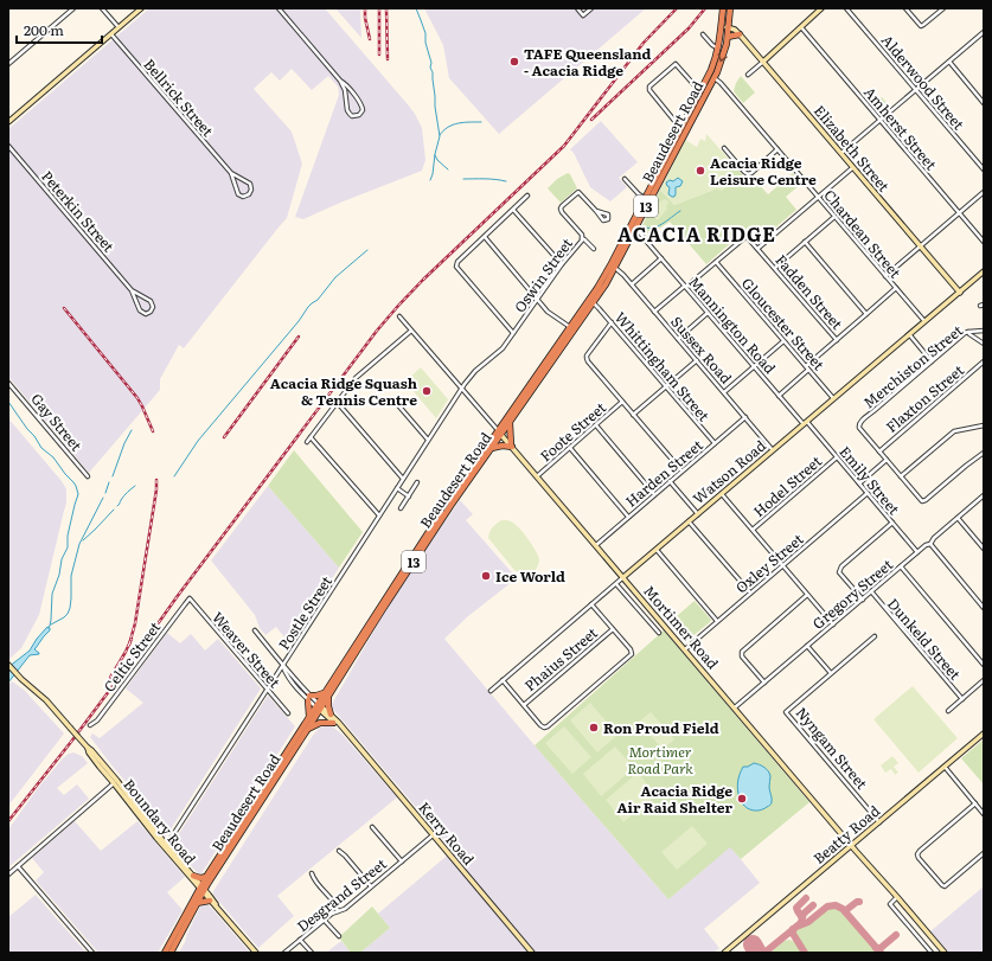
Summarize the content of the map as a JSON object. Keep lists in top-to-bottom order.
{
  "streets": {
    "highway": ["Beaudesert Road", "13"],
    "main road": [
      "Elizabeth Street",
      "Watson Road",
      "Mortimer Road",
      "Boundary Road",
      "Kerry Road",
      "Beatty Road"
    ],
    "street": [
      "Alderwood Street",
      "Bellrick Street",
      "Amherst Street",
      "Peterkin Street",
      "Chardean Street",
      "Oswin Street",
      "Fadden Street",
      "Gloucester Street",
      "Mannington Road",
      "Sussex Road",
      "Whittingham Street",
      "Merchiston Street",
      "Flaxton Street",
      "Gay Street",
      "Foote Street",
      "Harden Street",
      "Emily Street",
      "Hodel Street",
      "Oxley Street",
      "Gregory Street",
      "Postle Street",
      "Dunkeld Street",
      "Weaver Street",
      "Celtic Street",
      "Phaius Street",
      "Nyngam Street",
      "Desgrand Street"
    ]
  },
  "crossings": [
    ["Beaudesert Road", "Elizabeth Street"],
    ["Beaudesert Road", "Chardean Street"],
    ["Beaudesert Road", "Mannington Road"],
    ["Beaudesert Road", "Sussex Road"],
    ["Beaudesert Road", "Whittingham Street"],
    ["Beaudesert Road", "Mortimer Road"],
    ["Beaudesert Road", "Boundary Road"],
    ["Beaudesert Road", "Kerry Road"],
    ["Elizabeth Street", "Watson Road"],
    ["Chardean Street", "Watson Road"],
    ["Oswin Street", "Postle Street"],
    ["Oswin Street", "Mortimer Road"],
    ["Fadden Street", "Gloucester Street"],
    ["Gloucester Street", "Watson Road"],
    ["Mannington Road", "Watson Road"],
    ["Mannington Road", "Emily Street"],
    ["Sussex Road", "Watson Road"],
    ["Sussex Road", "Harden Street"],
    ["Whittingham Street", "Harden Street"],
    ["Merchiston Street", "Flaxton Street"],
    ["Foote Street", "Mortimer Road"],
    ["Watson Road", "Emily Street"],
    ["Watson Road", "Mortimer Road"],
    ["Harden Street", "Mortimer Road"],
    ["Emily Street", "Hodel Street"],
    ["Emily Street", "Oxley Street"],
    ["Emily Street", "Gregory Street"],
    ["Oxley Street", "Mortimer Road"],
    ["Gregory Street", "Mortimer Road"],
    ["Gregory Street", "Dunkeld Street"],
    ["Postle Street", "Mortimer Road"],
    ["Postle Street", "Weaver Street"],
    ["Postle Street", "Boundary Road"],
    ["Postle Street", "Kerry Road"],
    ["Mortimer Road", "Beatty Road"],
    ["Weaver Street", "Celtic Street"],
    ["Nyngam Street", "Beatty Road"],
    ["Kerry Road", "Desgrand Street"]
  ],
  "districts": ["ACACIA RIDGE"],
  "parks": ["Mortimer Road Park"],
  "places": [
    "TAFE Queensland - Acacia Ridge",
    "Acacia Ridge Leisure Centre",
    "Acacia Ridge Squash & Tennis Centre",
    "Ice World",
    "Ron Proud Field",
    "Acacia Ridge Air Raid Shelter"
  ],
  "scale_bar": "200 m"
}
